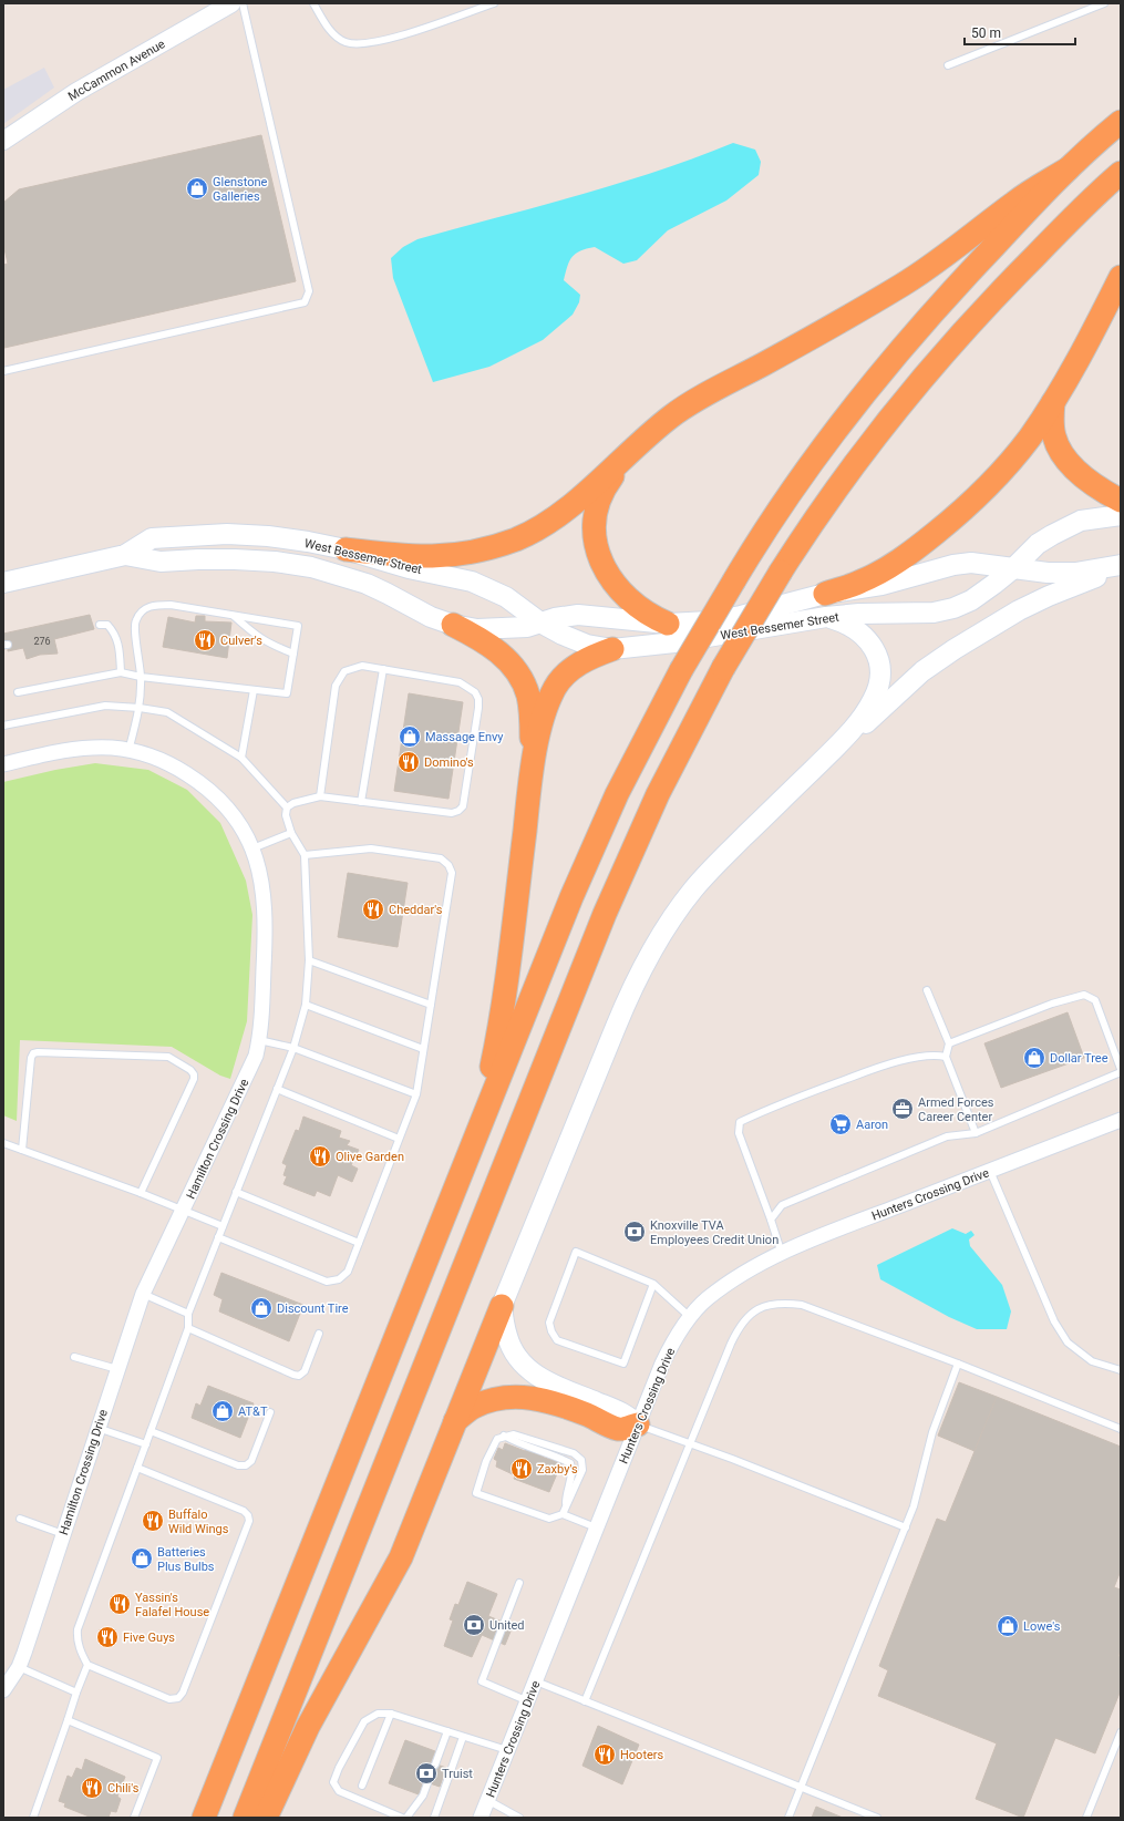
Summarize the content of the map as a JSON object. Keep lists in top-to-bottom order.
{
  "streets": {
    "main road": ["West Bessemer Street"],
    "street": ["McCammon Avenue", "Hamilton Crossing Drive", "Hunters Crossing Drive"]
  },
  "places": {
    "shop": [
      "Glenstone Galleries",
      "Massage Envy",
      "Dollar Tree",
      "Discount Tire",
      "AT&T",
      "Batteries Plus Bulbs",
      "Lowe's"
    ],
    "restaurant": [
      "Culver's",
      "Domino's",
      "Cheddar's",
      "Olive Garden",
      "Zaxby's",
      "Buffalo Wild Wings",
      "Yassin's Falafel House",
      "Five Guys",
      "Hooters",
      "Chili's"
    ],
    "office": ["Armed Forces Career Center"],
    "supermarket": ["Aaron"],
    "bank": ["Knoxville TVA Employees Credit Union", "United", "Truist"]
  },
  "house_numbers": ["276"],
  "scale_bar": "50 m"
}
